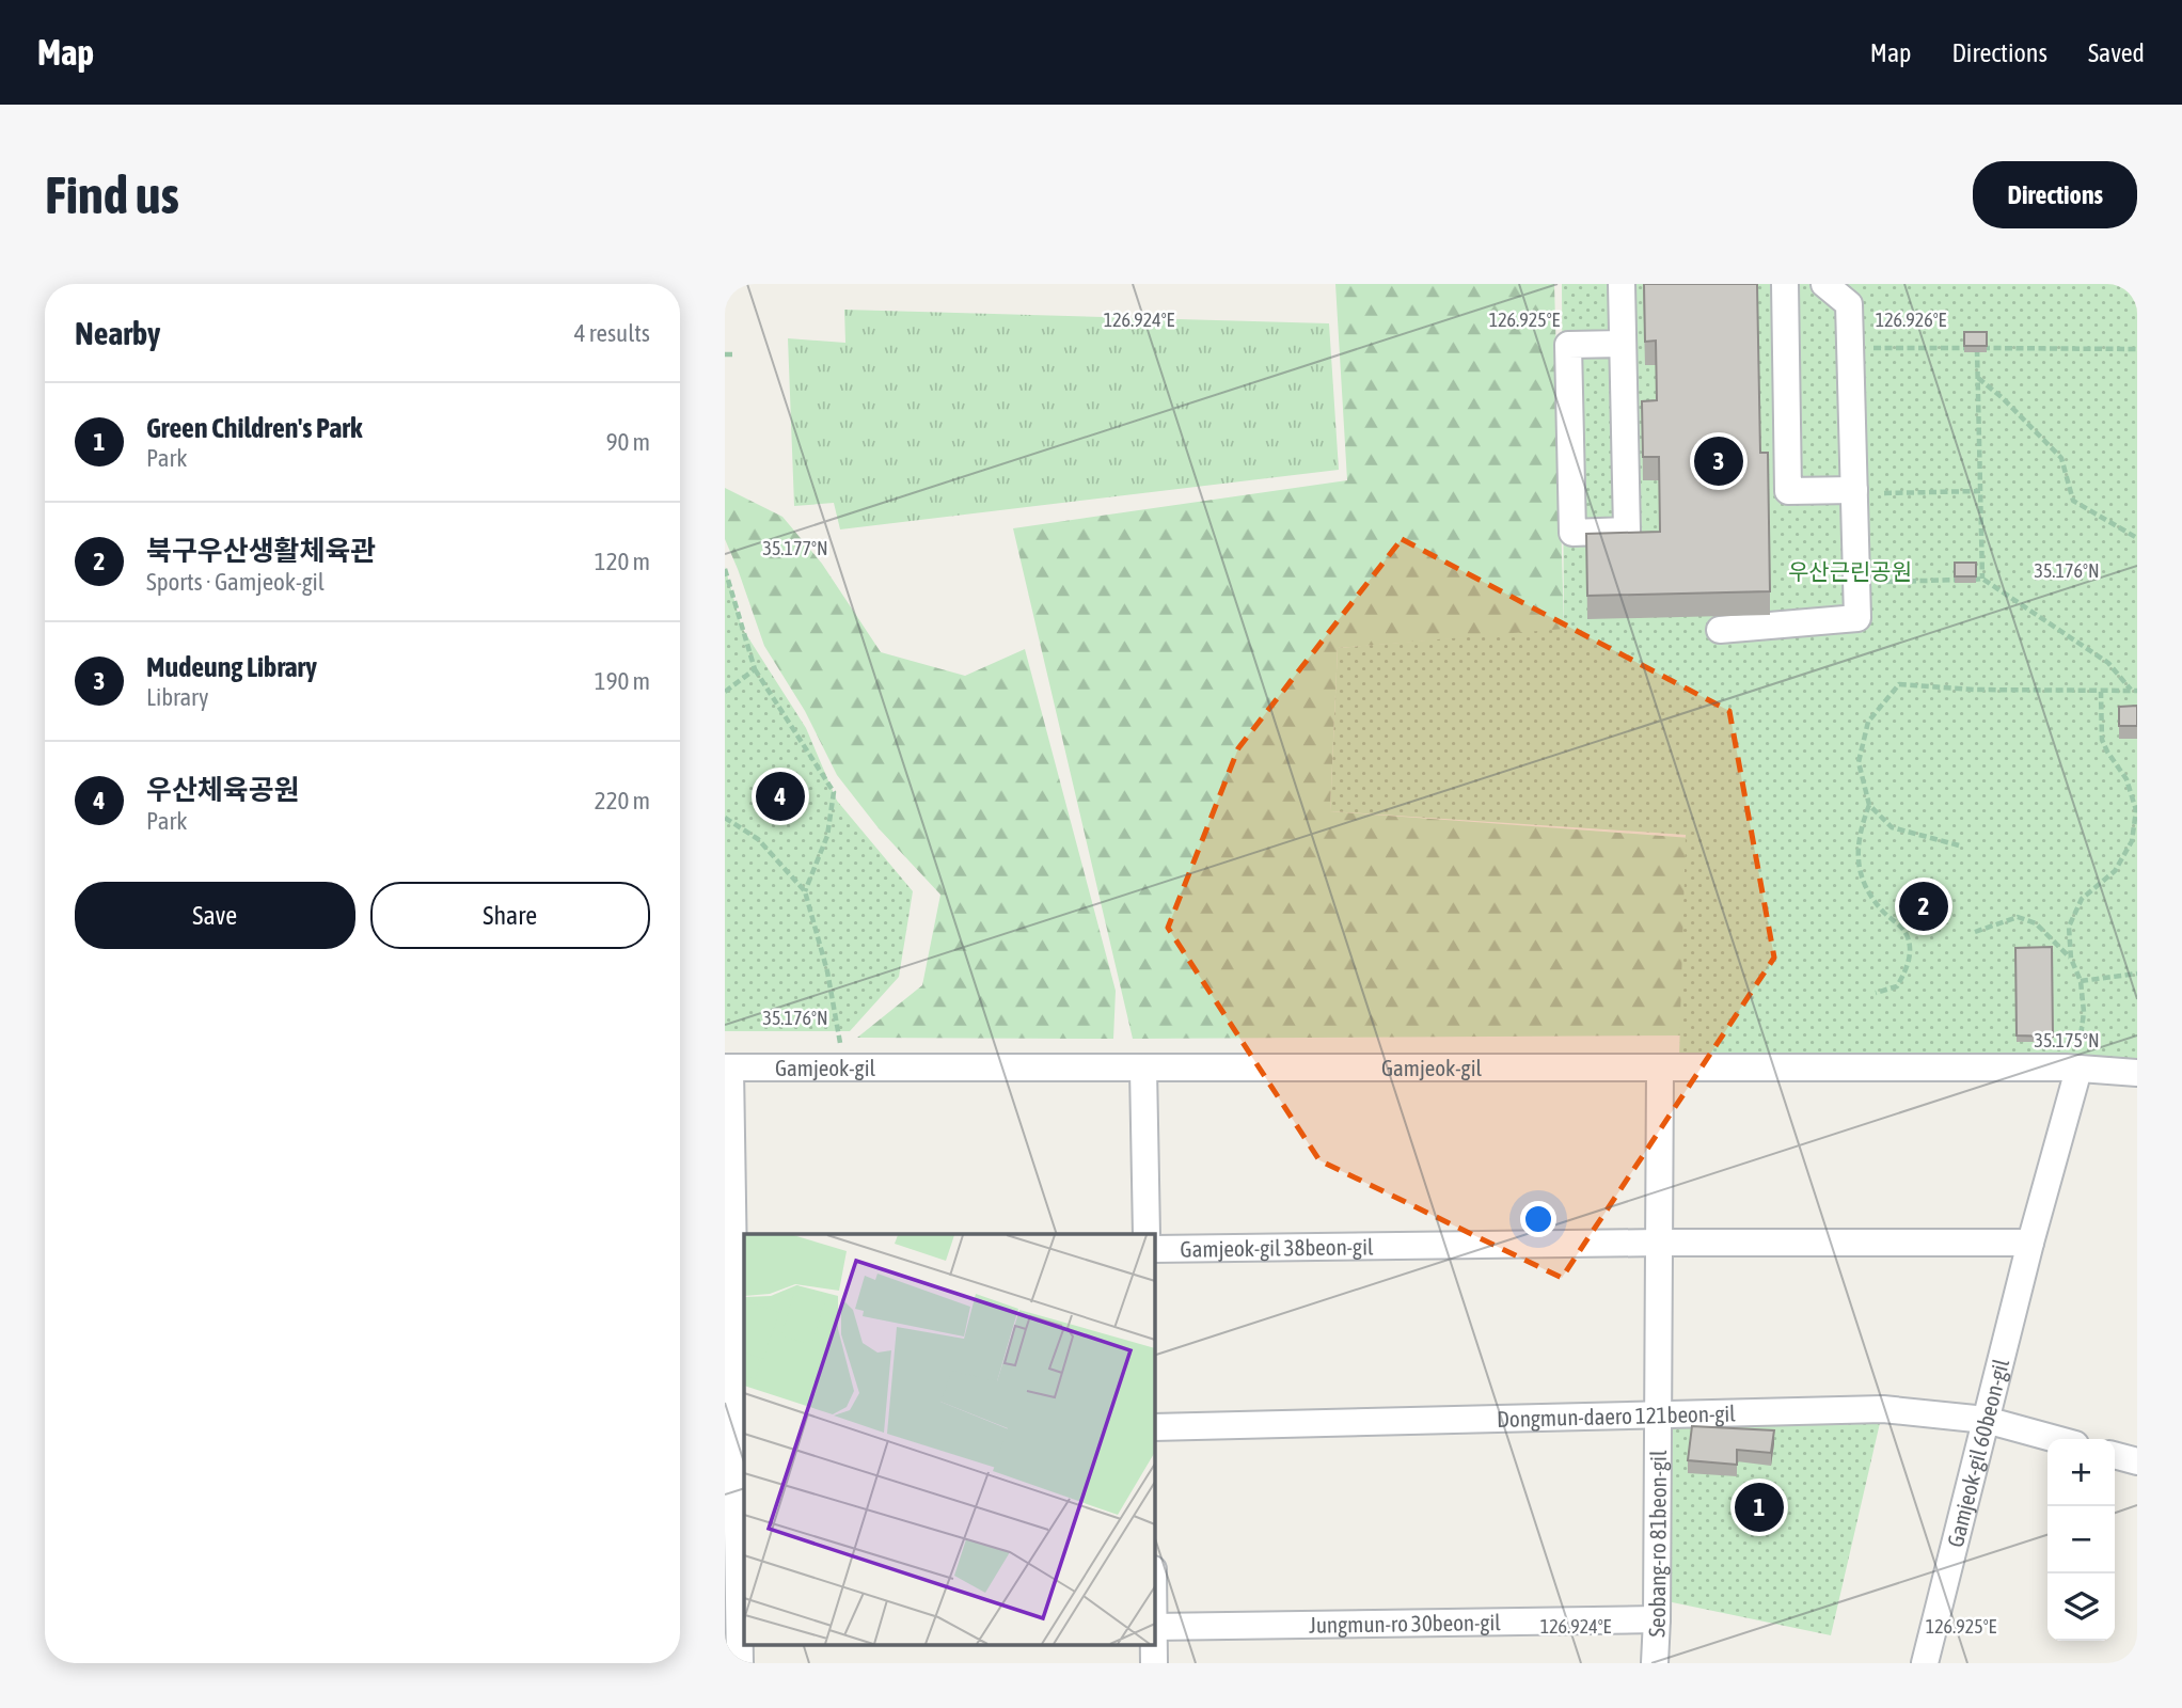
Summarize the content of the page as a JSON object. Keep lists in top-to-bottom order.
{
  "streets": {
    "street": [
      "Gamjeok-gil",
      "Gamjeok-gil 38beon-gil",
      "Dongmun-daero 121beon-gil",
      "Gamjeok-gil 60beon-gil",
      "Seobang-ro 81beon-gil",
      "Jungmun-ro 30beon-gil"
    ]
  },
  "crossings": [
    ["Gamjeok-gil", "Gamjeok-gil 60beon-gil"],
    ["Gamjeok-gil", "Seobang-ro 81beon-gil"],
    ["Gamjeok-gil 38beon-gil", "Seobang-ro 81beon-gil"],
    ["Dongmun-daero 121beon-gil", "Gamjeok-gil 60beon-gil"],
    ["Dongmun-daero 121beon-gil", "Seobang-ro 81beon-gil"],
    ["Seobang-ro 81beon-gil", "Jungmun-ro 30beon-gil"]
  ],
  "parks": ["우산근린공원"],
  "page": {
    "header": "Map",
    "nav": ["Map", "Directions", "Saved"],
    "buttons": [
      "Directions",
      ["Save", "Share"]
    ],
    "title": "Find us",
    "heading": ["Nearby", "4 results"],
    "list": [
      {
        "mark": "1",
        "name": "Green Children's Park",
        "note": "Park",
        "value": "90 m"
      },
      {
        "mark": "2",
        "name": "북구우산생활체육관",
        "note": "Sports · Gamjeok-gil",
        "value": "120 m"
      },
      {
        "mark": "3",
        "name": "Mudeung Library",
        "note": "Library",
        "value": "190 m"
      },
      {
        "mark": "4",
        "name": "우산체육공원",
        "note": "Park",
        "value": "220 m"
      }
    ],
    "pins": [
      "3",
      "4",
      "2",
      "1"
    ],
    "map_buttons": ["+", "−"]
  },
  "coordinates": [
    "126.924°E",
    "126.925°E",
    "126.926°E",
    "35.177°N",
    "35.176°N",
    "35.175°N"
  ]
}
